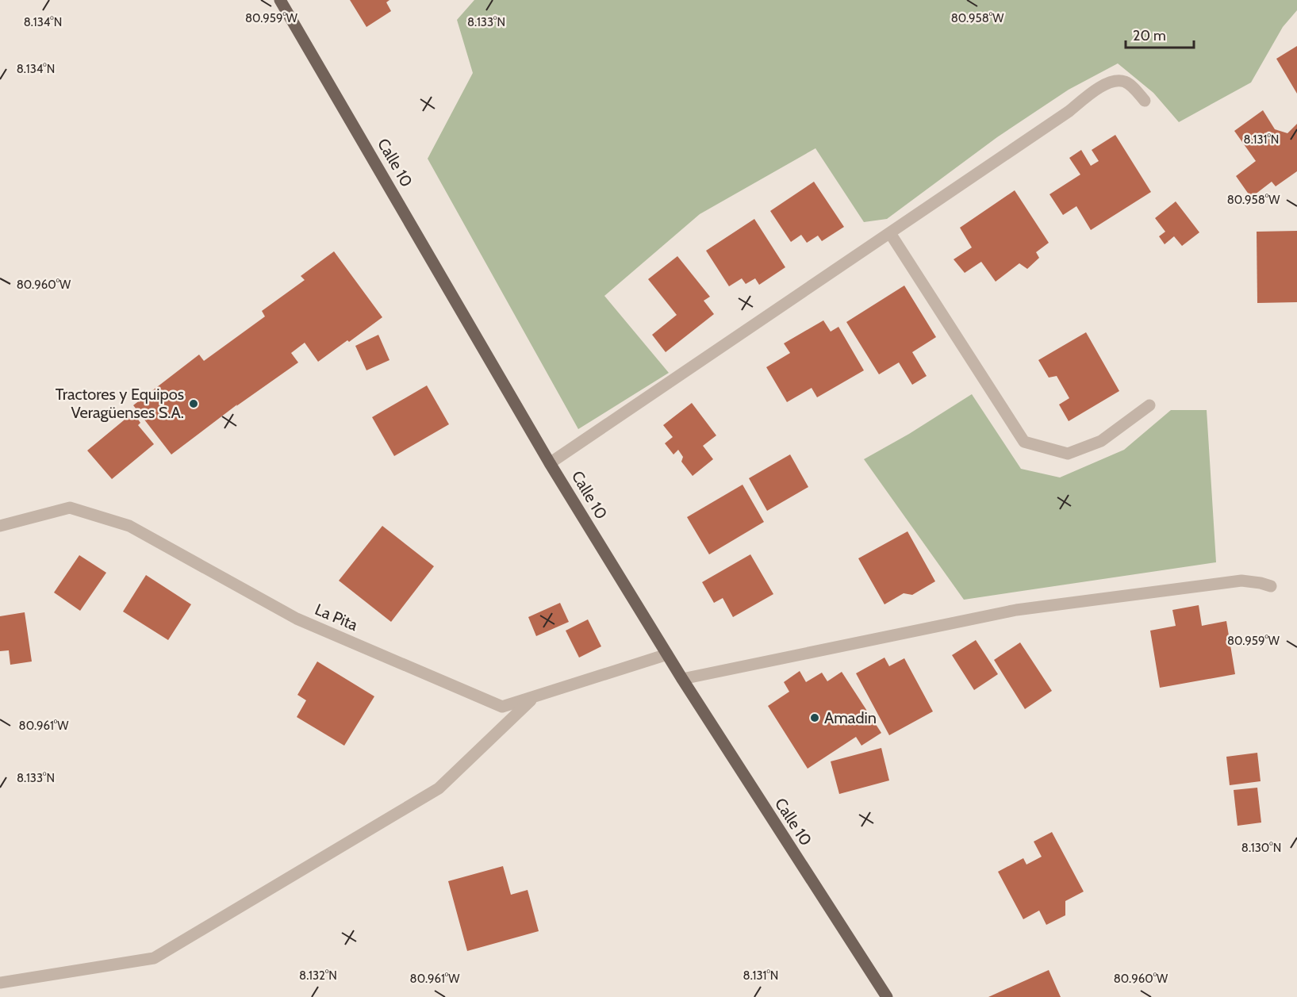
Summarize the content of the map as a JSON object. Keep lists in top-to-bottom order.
{
  "streets": {
    "main road": ["Calle 10"],
    "street": ["La Pita"]
  },
  "crossings": [
    ["Calle 10", "La Pita"]
  ],
  "places": ["Tractores y Equipos Veragüenses S.A.", "Amadin"],
  "scale_bar": "20 m",
  "coordinates": [
    "80.959°W",
    "80.958°W",
    "8.134°N",
    "8.133°N",
    "8.131°N",
    "80.960°W",
    "80.961°W",
    "8.130°N",
    "8.132°N"
  ]
}
